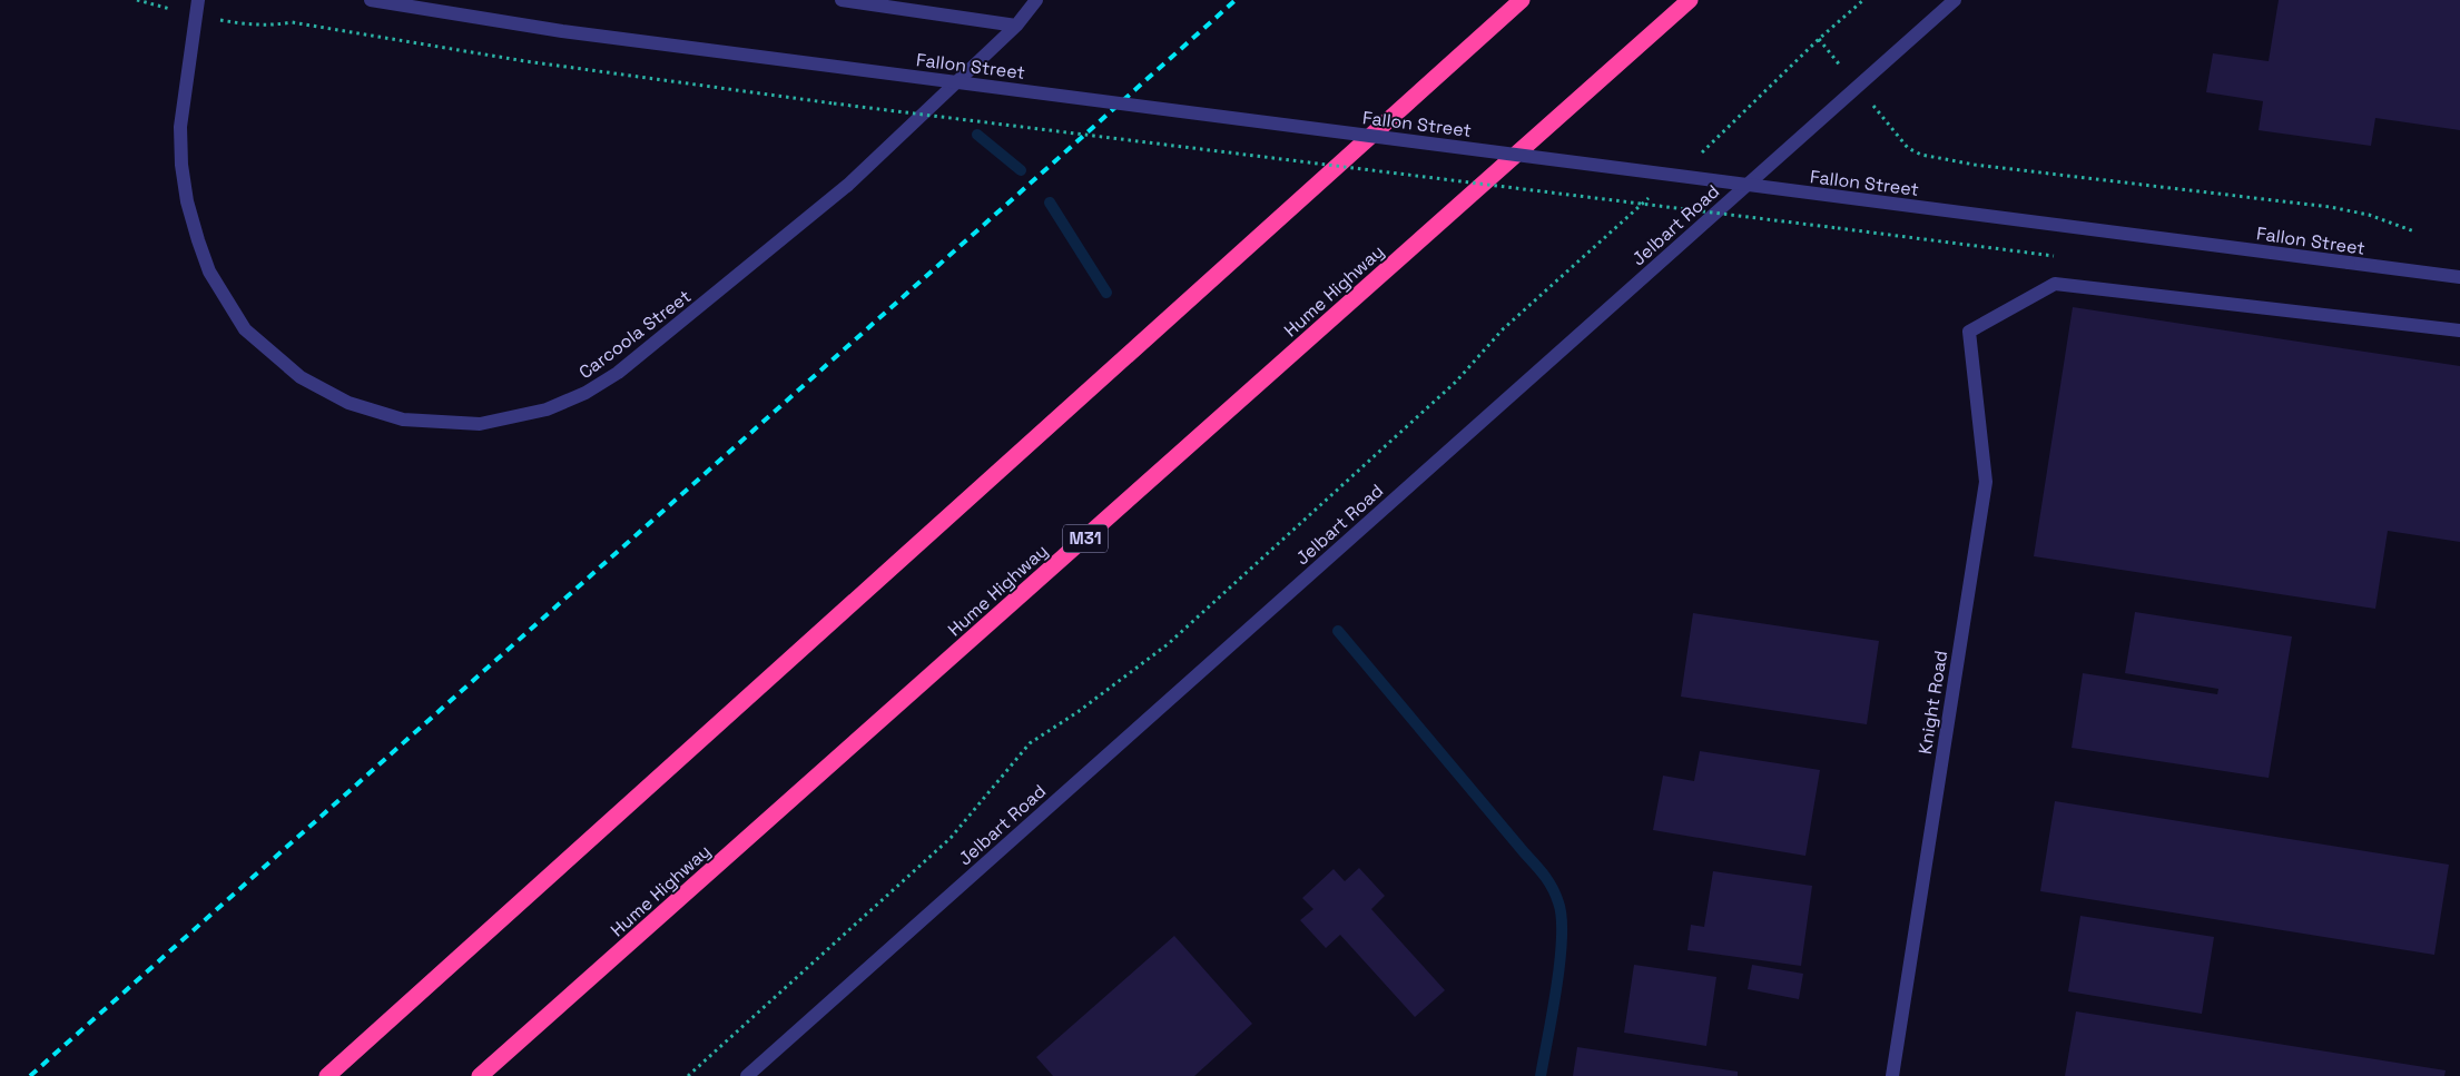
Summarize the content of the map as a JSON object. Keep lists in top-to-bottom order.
{
  "streets": {
    "highway": ["Hume Highway", "M31"],
    "street": [
      "Fallon Street",
      "Jelbart Road",
      "Carcoola Street",
      "Knight Road"
    ]
  }
}
